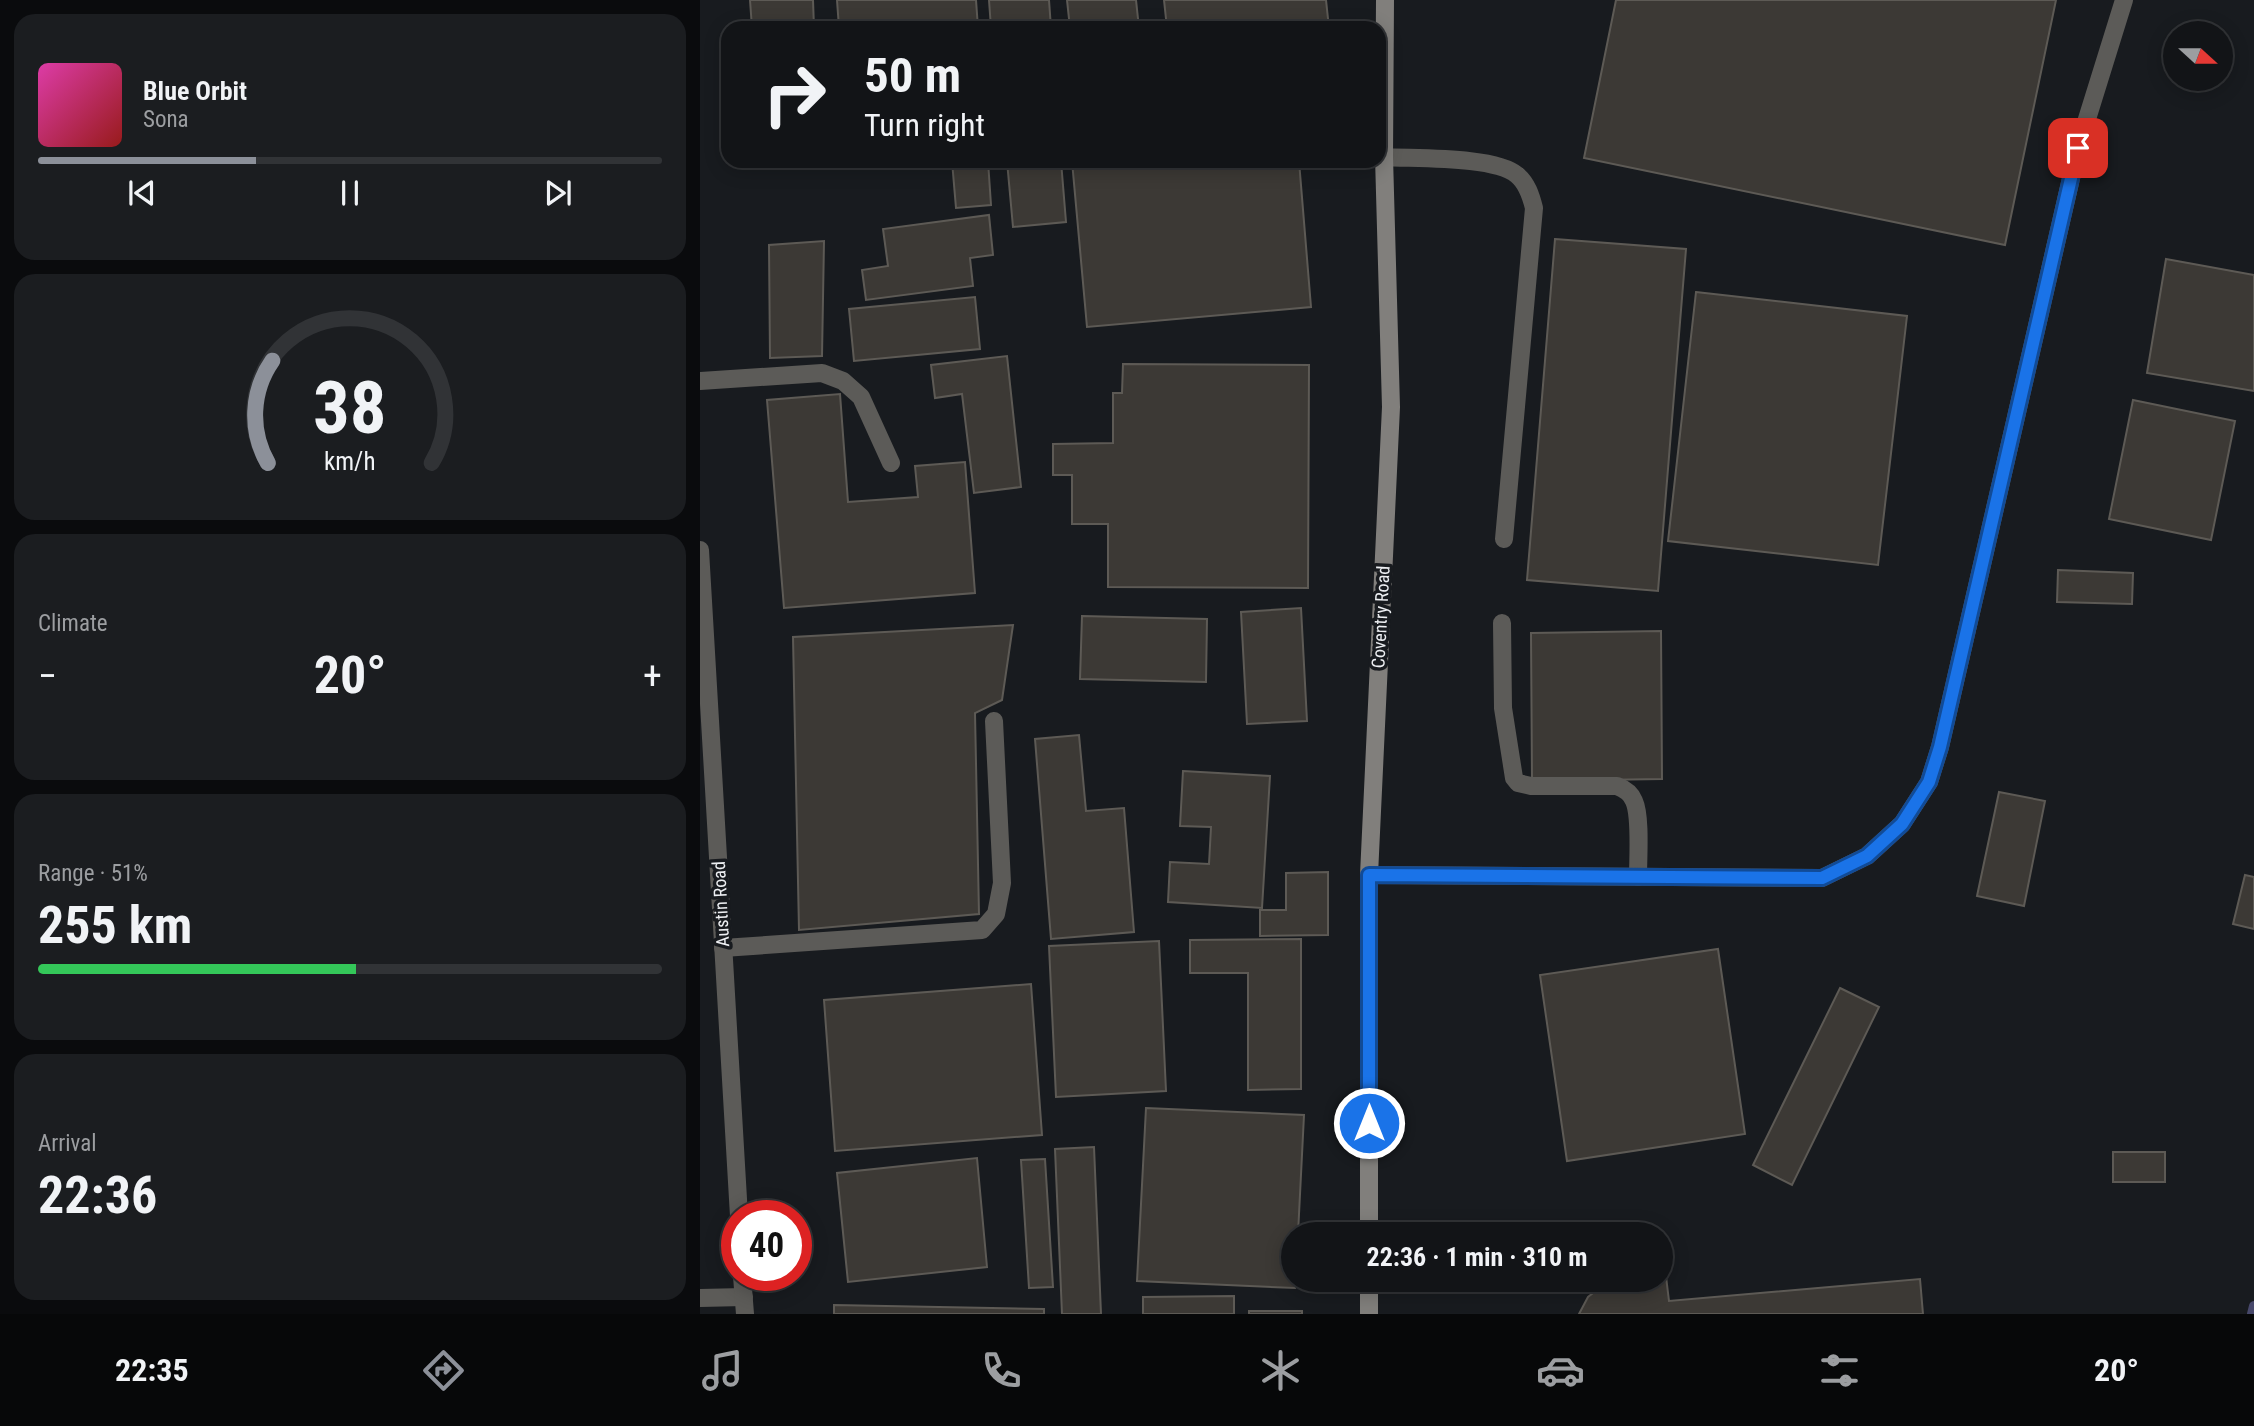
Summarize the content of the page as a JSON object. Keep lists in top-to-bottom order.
{
  "streets": {
    "street": ["Coventry Road", "Austin Road"]
  },
  "north": "right",
  "page": {
    "turn": ["50 m", "Turn right"],
    "song": ["Blue Orbit", "Sona"],
    "tile": [
      "Climate",
      ["Range · 51%", "255 km"],
      ["Arrival", "22:36"]
    ],
    "heat": ["−", "20°", "+"],
    "limit": "40",
    "trip": "22:36 · 1 min · 310 m",
    "tabs": ["22:35", "20°"],
    "gauge": ["38", "km/h"]
  }
}
